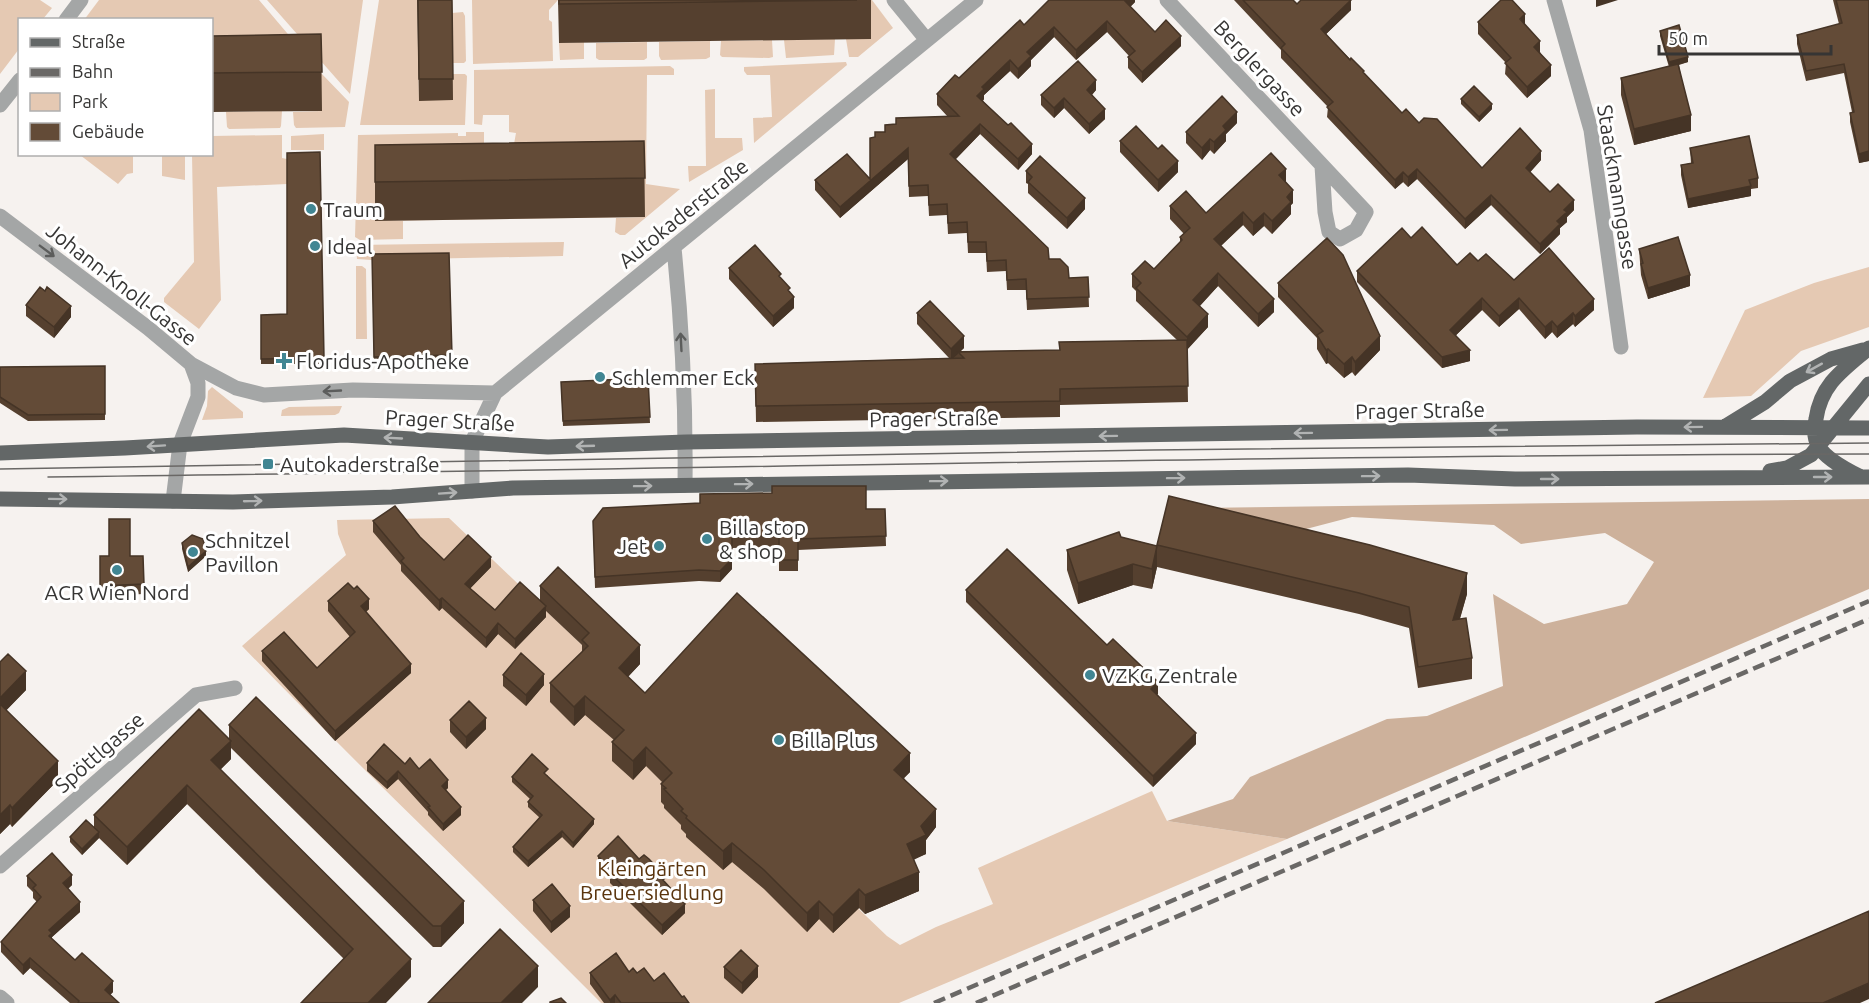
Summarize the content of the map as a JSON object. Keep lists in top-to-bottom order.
{
  "streets": {
    "main road": ["Prager Straße"],
    "street": [
      "Berglergasse",
      "Staackmanngasse",
      "Autokaderstraße",
      "Johann-Knoll-Gasse",
      "Spöttlgasse"
    ]
  },
  "crossings": [
    ["Autokaderstraße", "Prager Straße"],
    ["Johann-Knoll-Gasse", "Prager Straße"]
  ],
  "one_way": ["Johann-Knoll-Gasse", "Prager Straße"],
  "parks": ["Kleingärten Breuersiedlung"],
  "places": {
    "other": [
      "Traum",
      "Ideal",
      "Schlemmer Eck",
      "Billa stop & shop",
      "Jet",
      "Schnitzel Pavillon",
      "ACR Wien Nord",
      "VZKG Zentrale",
      "Billa Plus"
    ],
    "health": ["Floridus-Apotheke"],
    "transit": ["Autokaderstraße"]
  },
  "legend": [
    "Straße",
    "Bahn",
    "Park",
    "Gebäude"
  ],
  "scale_bar": "50 m"
}
